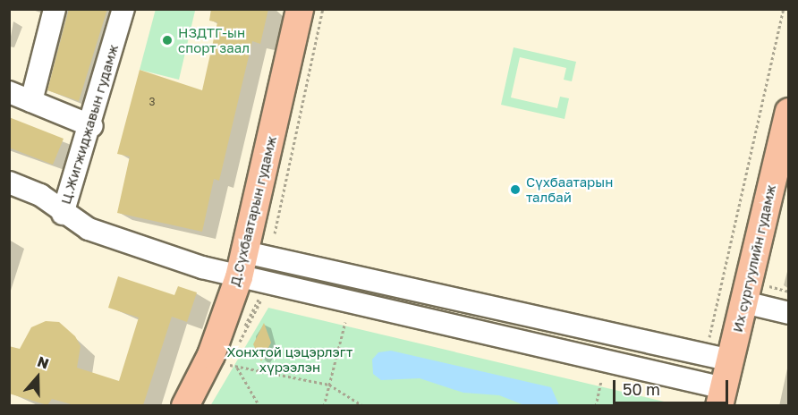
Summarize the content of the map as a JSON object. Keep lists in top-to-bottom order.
{
  "streets": {
    "main road": ["Д.Сүхбаатарын гудамж", "Их сургуулийн гудамж"],
    "street": ["Ц.Жигжиджавын гудамж"]
  },
  "crossings": [
    ["Ц.Жигжиджавын гудамж", "Д.Сүхбаатарын гудамж"]
  ],
  "parks": ["Хонхтой цэцэрлэгт хүрээлэн"],
  "places": ["НЗДТГ-ын спорт заал", "Сүхбаатарын талбай"],
  "house_numbers": ["3"],
  "scale_bar": "50 m",
  "north": "top"
}
